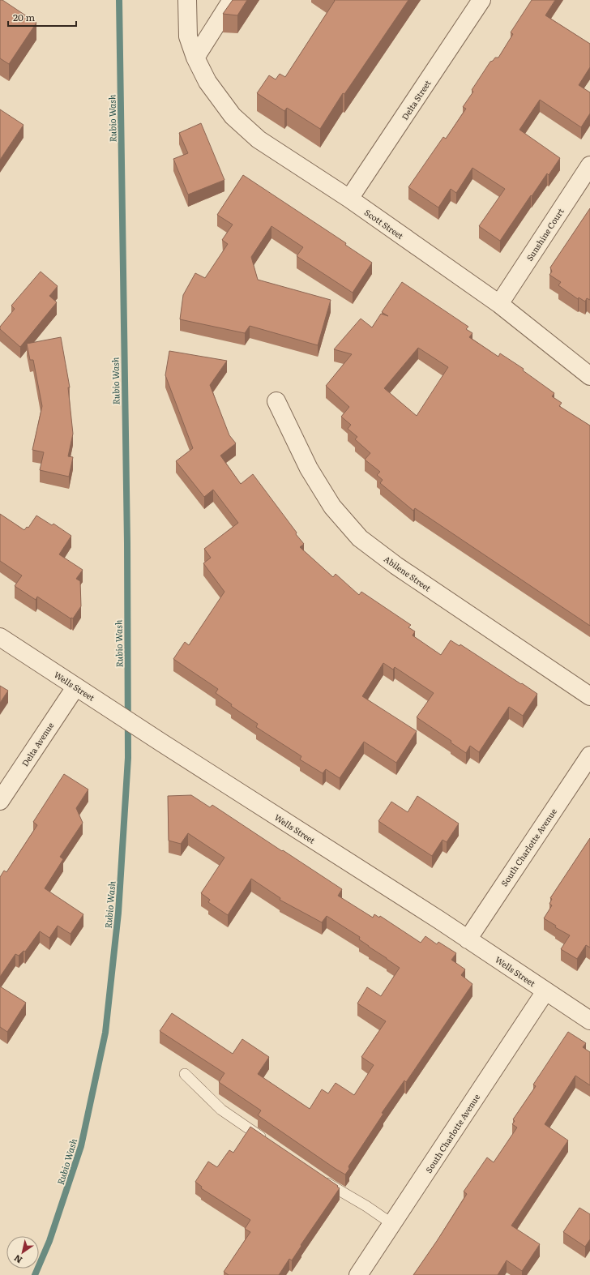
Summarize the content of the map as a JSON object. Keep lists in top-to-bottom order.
{
  "streets": {
    "street": [
      "Delta Street",
      "Scott Street",
      "Sunshine Court",
      "Abilene Street",
      "Wells Street",
      "Delta Avenue",
      "South Charlotte Avenue"
    ]
  },
  "crossings": [
    ["Delta Street", "Scott Street"],
    ["Scott Street", "Sunshine Court"],
    ["Wells Street", "Delta Avenue"],
    ["Wells Street", "South Charlotte Avenue"]
  ],
  "water": ["Rubio Wash"],
  "scale_bar": "20 m",
  "north": "bottom left"
}
